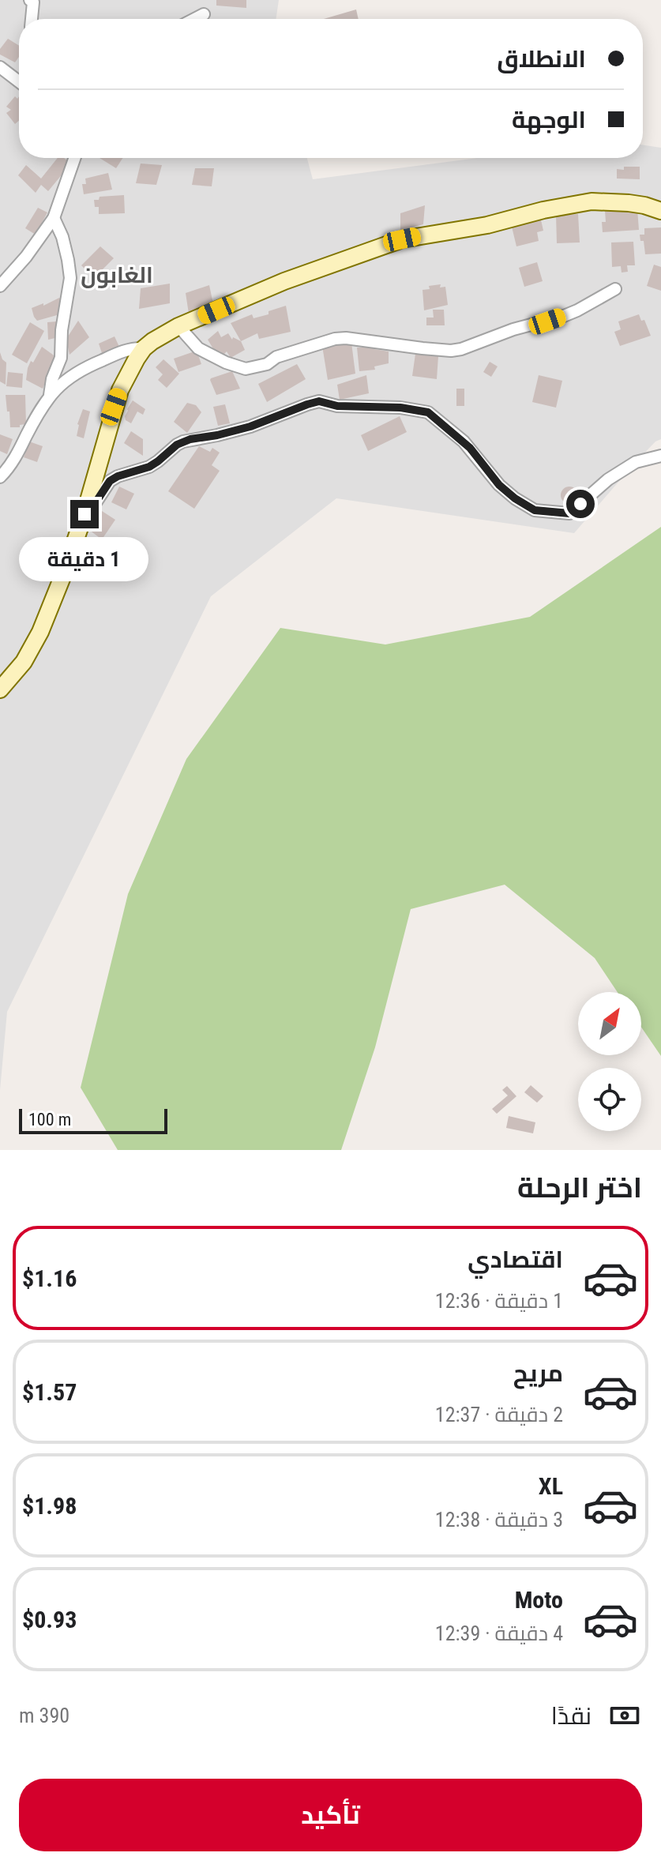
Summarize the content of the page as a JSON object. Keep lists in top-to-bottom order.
{
  "districts": ["الغابون"],
  "scale_bar": "100 m",
  "north": "top right",
  "page": {
    "banner": ["الانطلاق", "الوجهة"],
    "bubble": "1 دقيقة",
    "scale": "100 m",
    "heading": "اختر الرحلة",
    "list": [
      {
        "name": "اقتصادي",
        "note": "1 دقيقة · 12:36",
        "value": "$1.16"
      },
      {
        "name": "مريح",
        "note": "2 دقيقة · 12:37",
        "value": "$1.57"
      },
      {
        "name": "XL",
        "note": "3 دقيقة · 12:38",
        "value": "$1.98"
      },
      {
        "name": "Moto",
        "note": "4 دقيقة · 12:39",
        "value": "$0.93"
      }
    ],
    "pay": ["نقدًا", "390 m"],
    "buttons": "تأكيد"
  }
}
